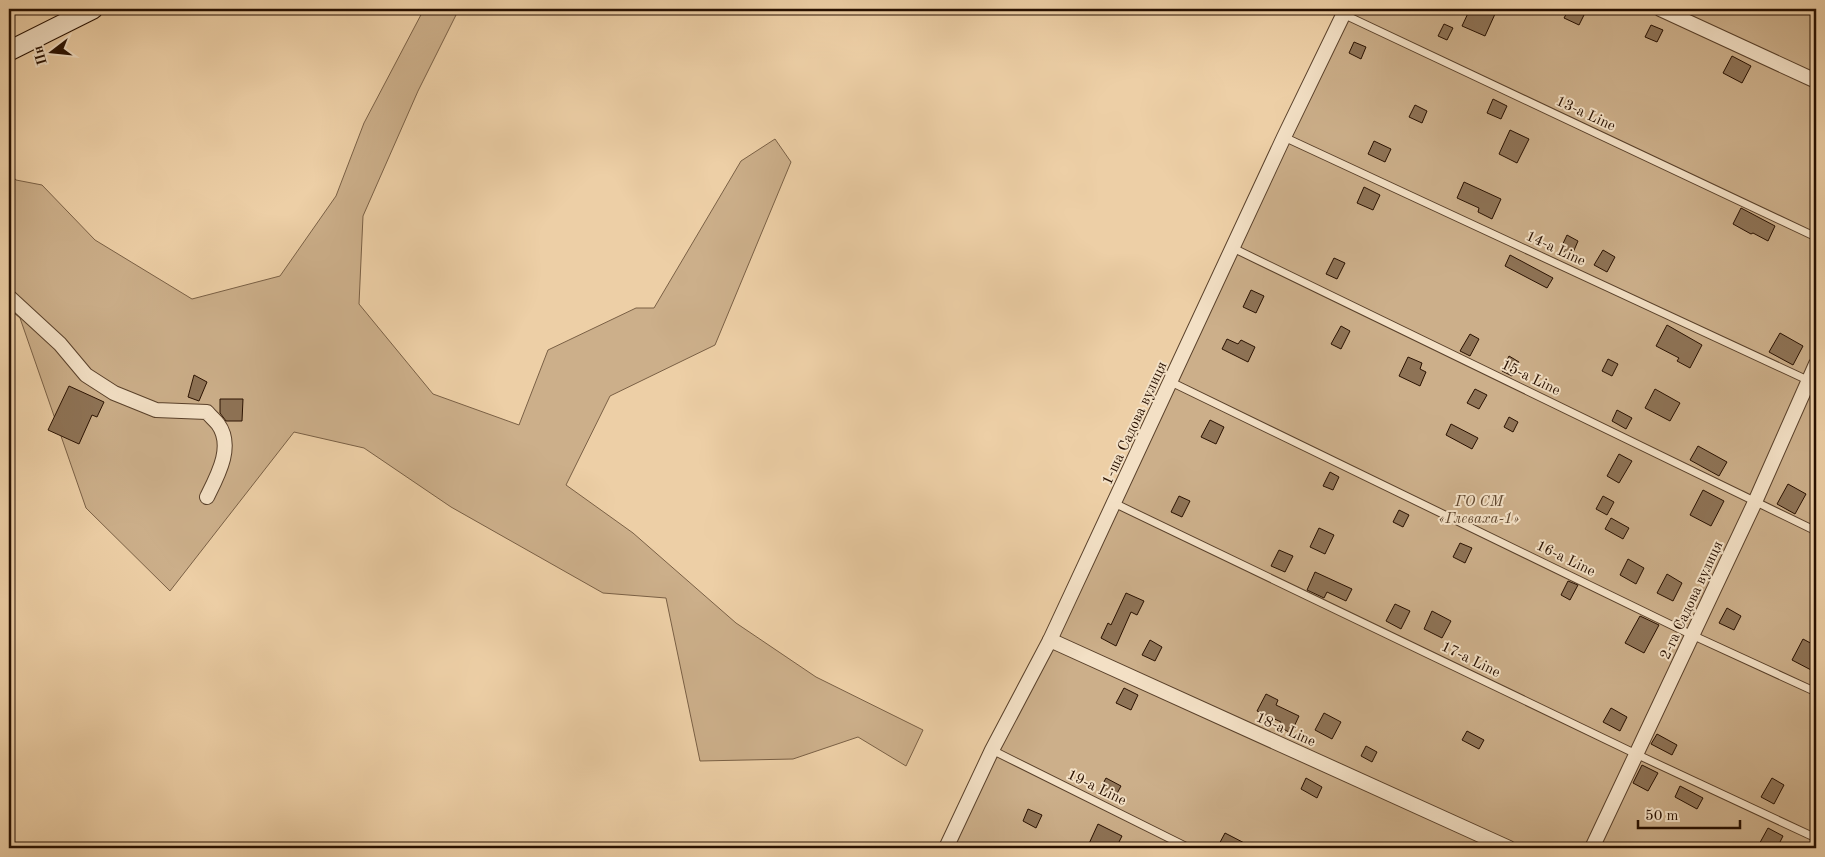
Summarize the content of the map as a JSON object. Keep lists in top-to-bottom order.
{
  "streets": {
    "street": ["1-ша Садова вулиця", "2-га Садова вулиця", "18-a Line"],
    "lane": [
      "13-a Line",
      "14-a Line",
      "15-a Line",
      "16-a Line",
      "17-a Line",
      "19-a Line"
    ]
  },
  "crossings": [
    ["13-a Line", "1-ша Садова вулиця"],
    ["14-a Line", "1-ша Садова вулиця"],
    ["14-a Line", "2-га Садова вулиця"],
    ["15-a Line", "1-ша Садова вулиця"],
    ["15-a Line", "2-га Садова вулиця"],
    ["1-ша Садова вулиця", "16-a Line"],
    ["1-ша Садова вулиця", "17-a Line"],
    ["1-ша Садова вулиця", "18-a Line"],
    ["1-ша Садова вулиця", "19-a Line"],
    ["16-a Line", "2-га Садова вулиця"],
    ["2-га Садова вулиця", "17-a Line"]
  ],
  "parks": ["ГО СМ «Глеваха-1»"],
  "scale_bar": "50 m",
  "north": "left"
}
